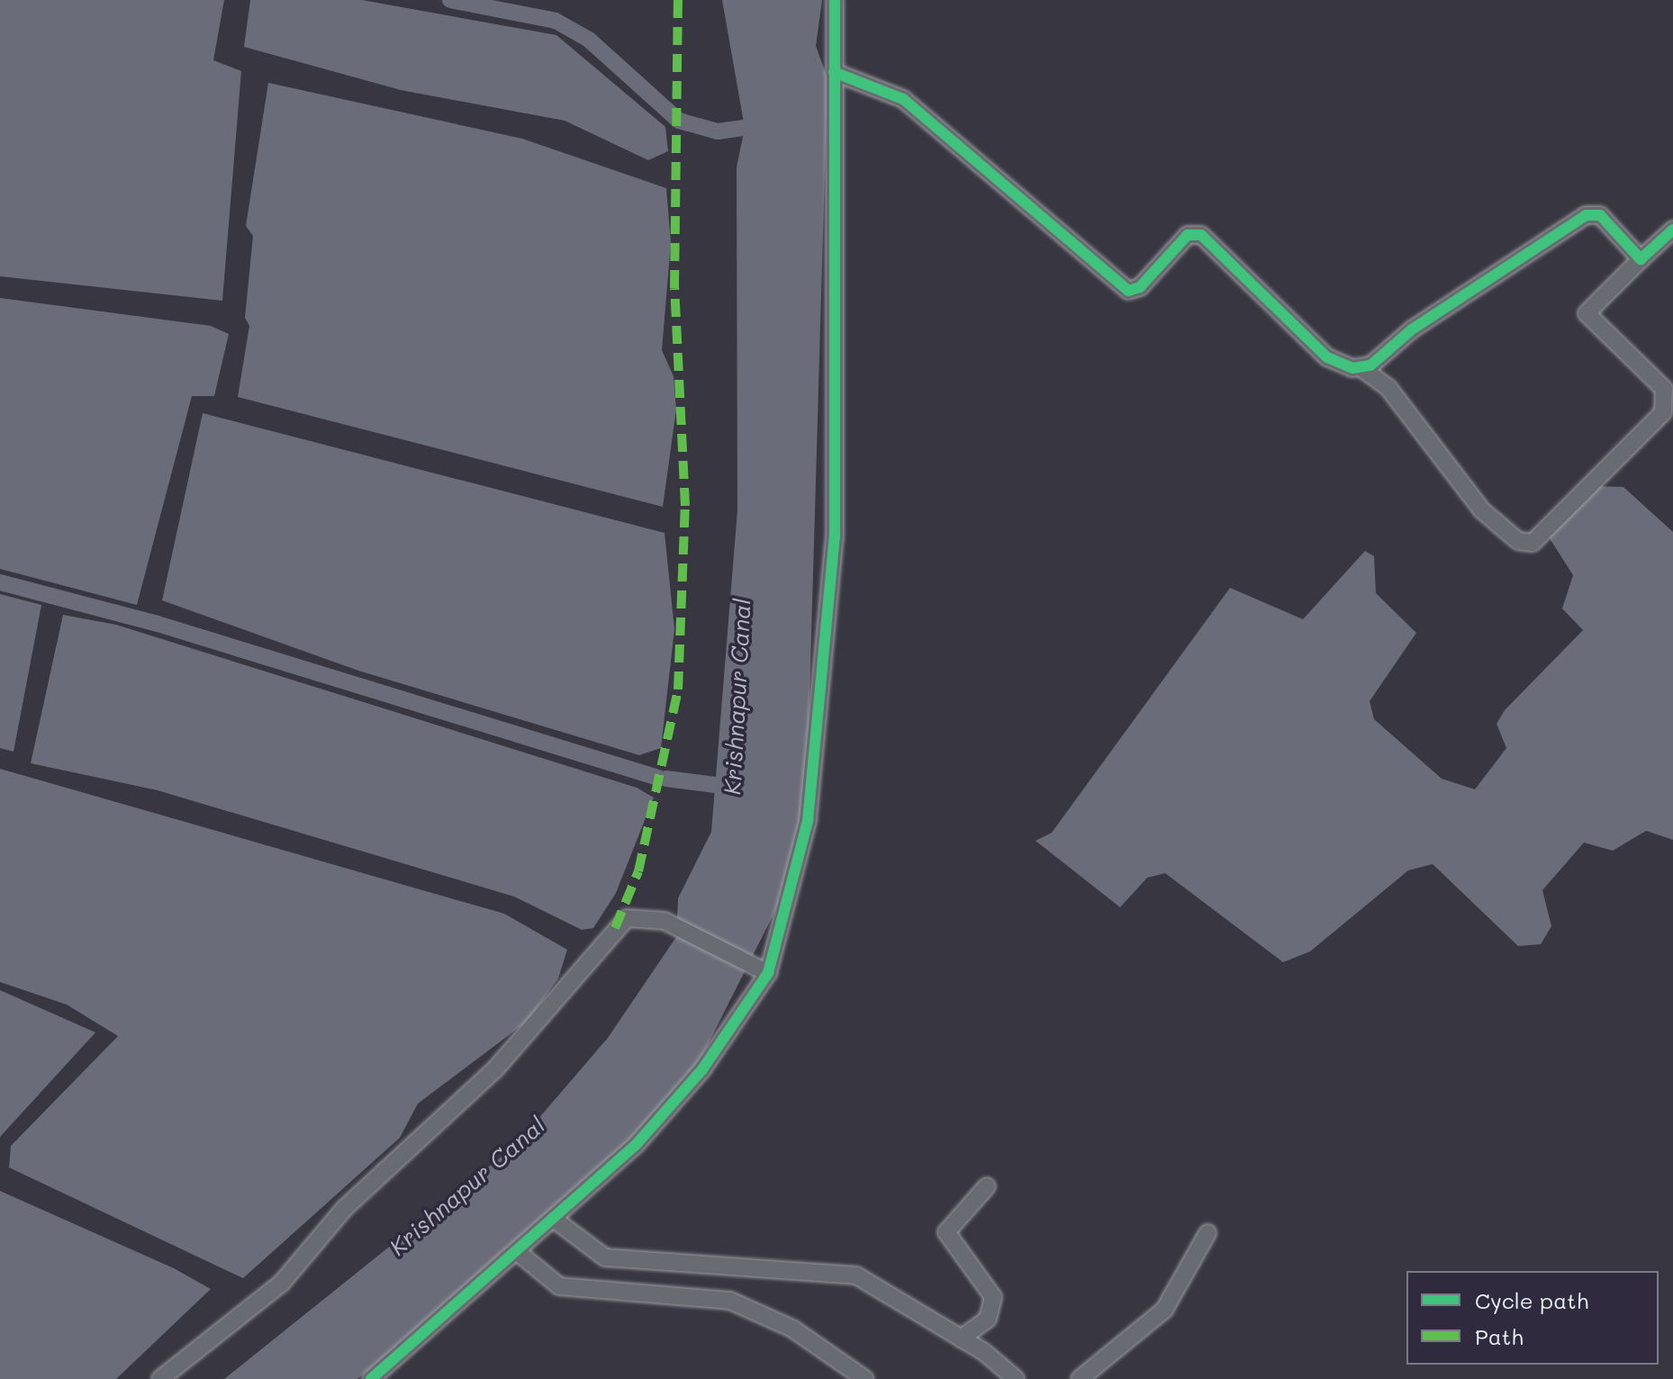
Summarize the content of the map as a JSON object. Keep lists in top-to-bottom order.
{
  "water": ["Krishnapur Canal"],
  "legend": ["Cycle path", "Path"]
}
